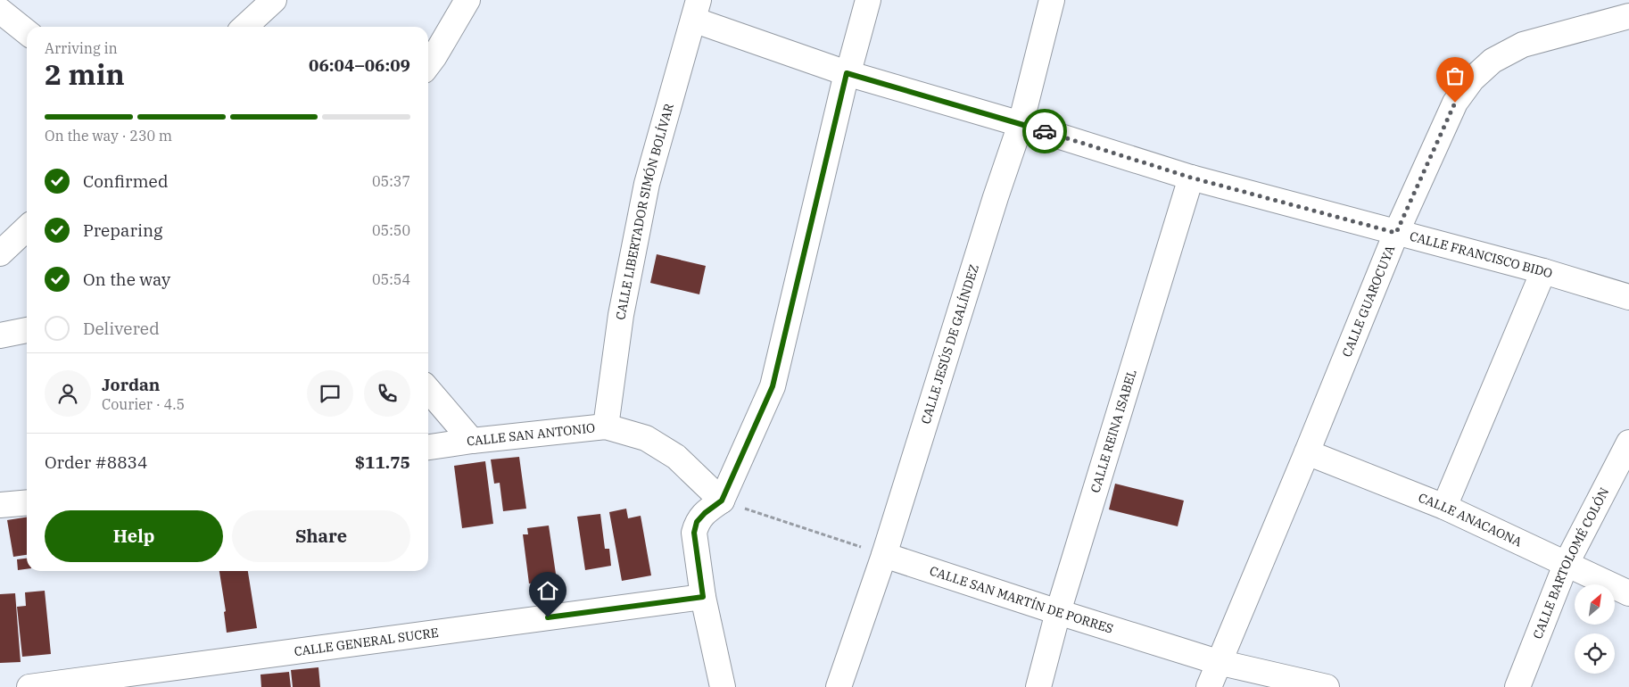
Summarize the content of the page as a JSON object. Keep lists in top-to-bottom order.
{
  "streets": {
    "street": [
      "CALLE LIBERTADOR SIMÓN BOLÍVAR",
      "CALLE FRANCISCO BIDO",
      "CALLE GUAROCUYA",
      "CALLE JESÚS DE GALÍNDEZ",
      "CALLE REINA ISABEL",
      "CALLE SAN ANTONIO",
      "CALLE ANACAONA",
      "CALLE BARTOLOMÉ COLÓN",
      "CALLE SAN MARTÍN DE PORRES",
      "CALLE GENERAL SUCRE"
    ]
  },
  "crossings": [
    ["CALLE LIBERTADOR SIMÓN BOLÍVAR", "CALLE FRANCISCO BIDO"],
    ["CALLE LIBERTADOR SIMÓN BOLÍVAR", "CALLE SAN ANTONIO"],
    ["CALLE FRANCISCO BIDO", "CALLE GUAROCUYA"],
    ["CALLE FRANCISCO BIDO", "CALLE JESÚS DE GALÍNDEZ"],
    ["CALLE FRANCISCO BIDO", "CALLE REINA ISABEL"],
    ["CALLE GUAROCUYA", "CALLE ANACAONA"],
    ["CALLE GUAROCUYA", "CALLE SAN MARTÍN DE PORRES"],
    ["CALLE JESÚS DE GALÍNDEZ", "CALLE SAN MARTÍN DE PORRES"],
    ["CALLE REINA ISABEL", "CALLE SAN MARTÍN DE PORRES"],
    ["CALLE ANACAONA", "CALLE BARTOLOMÉ COLÓN"]
  ],
  "north": "top right",
  "page": {
    "heading": ["2 min", "Arriving in", "06:04–06:09"],
    "panel": [
      "Jordan",
      "Courier · 4.5",
      "Order #8834",
      "$11.75"
    ],
    "bar": "On the way · 230 m",
    "list": [
      ["Confirmed", "05:37"],
      ["Preparing", "05:50"],
      ["On the way", "05:54"],
      "Delivered"
    ],
    "buttons": ["Help", "Share"]
  }
}
